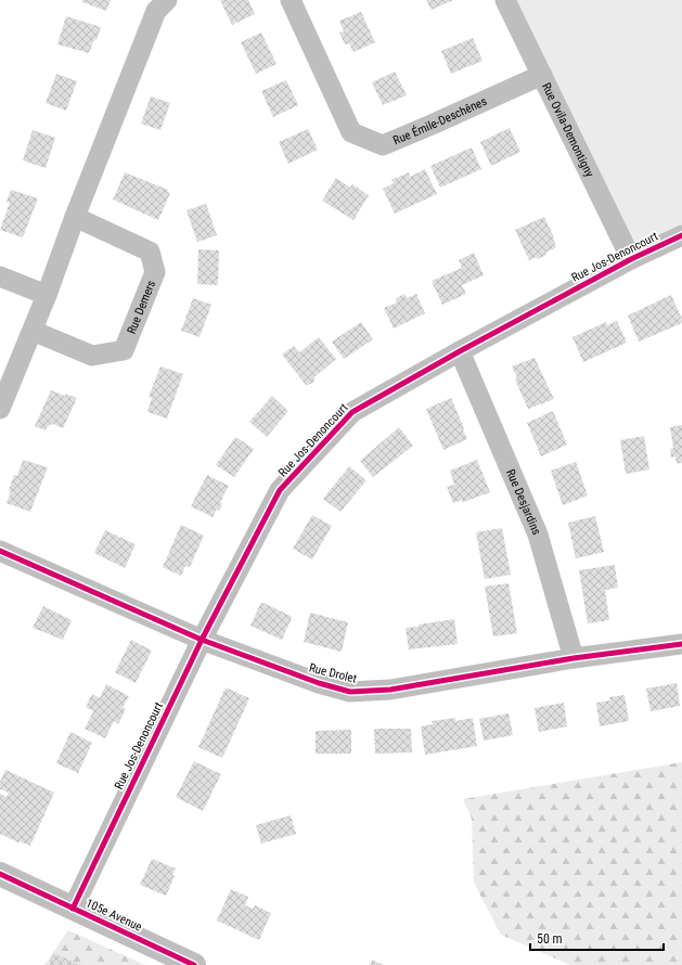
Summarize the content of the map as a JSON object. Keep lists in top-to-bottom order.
{
  "streets": {
    "street": [
      "Rue Émile-Deschênes",
      "Rue Ovila-Demontigny",
      "Rue Jos-Denoncourt",
      "Rue Demers",
      "Rue Desjardins",
      "Rue Drolet",
      "105e Avenue"
    ]
  },
  "crossings": [
    ["Rue Émile-Deschênes", "Rue Ovila-Demontigny"],
    ["Rue Ovila-Demontigny", "Rue Jos-Denoncourt"],
    ["Rue Jos-Denoncourt", "Rue Desjardins"],
    ["Rue Jos-Denoncourt", "Rue Drolet"],
    ["Rue Jos-Denoncourt", "105e Avenue"],
    ["Rue Desjardins", "Rue Drolet"]
  ],
  "scale_bar": "50 m"
}
